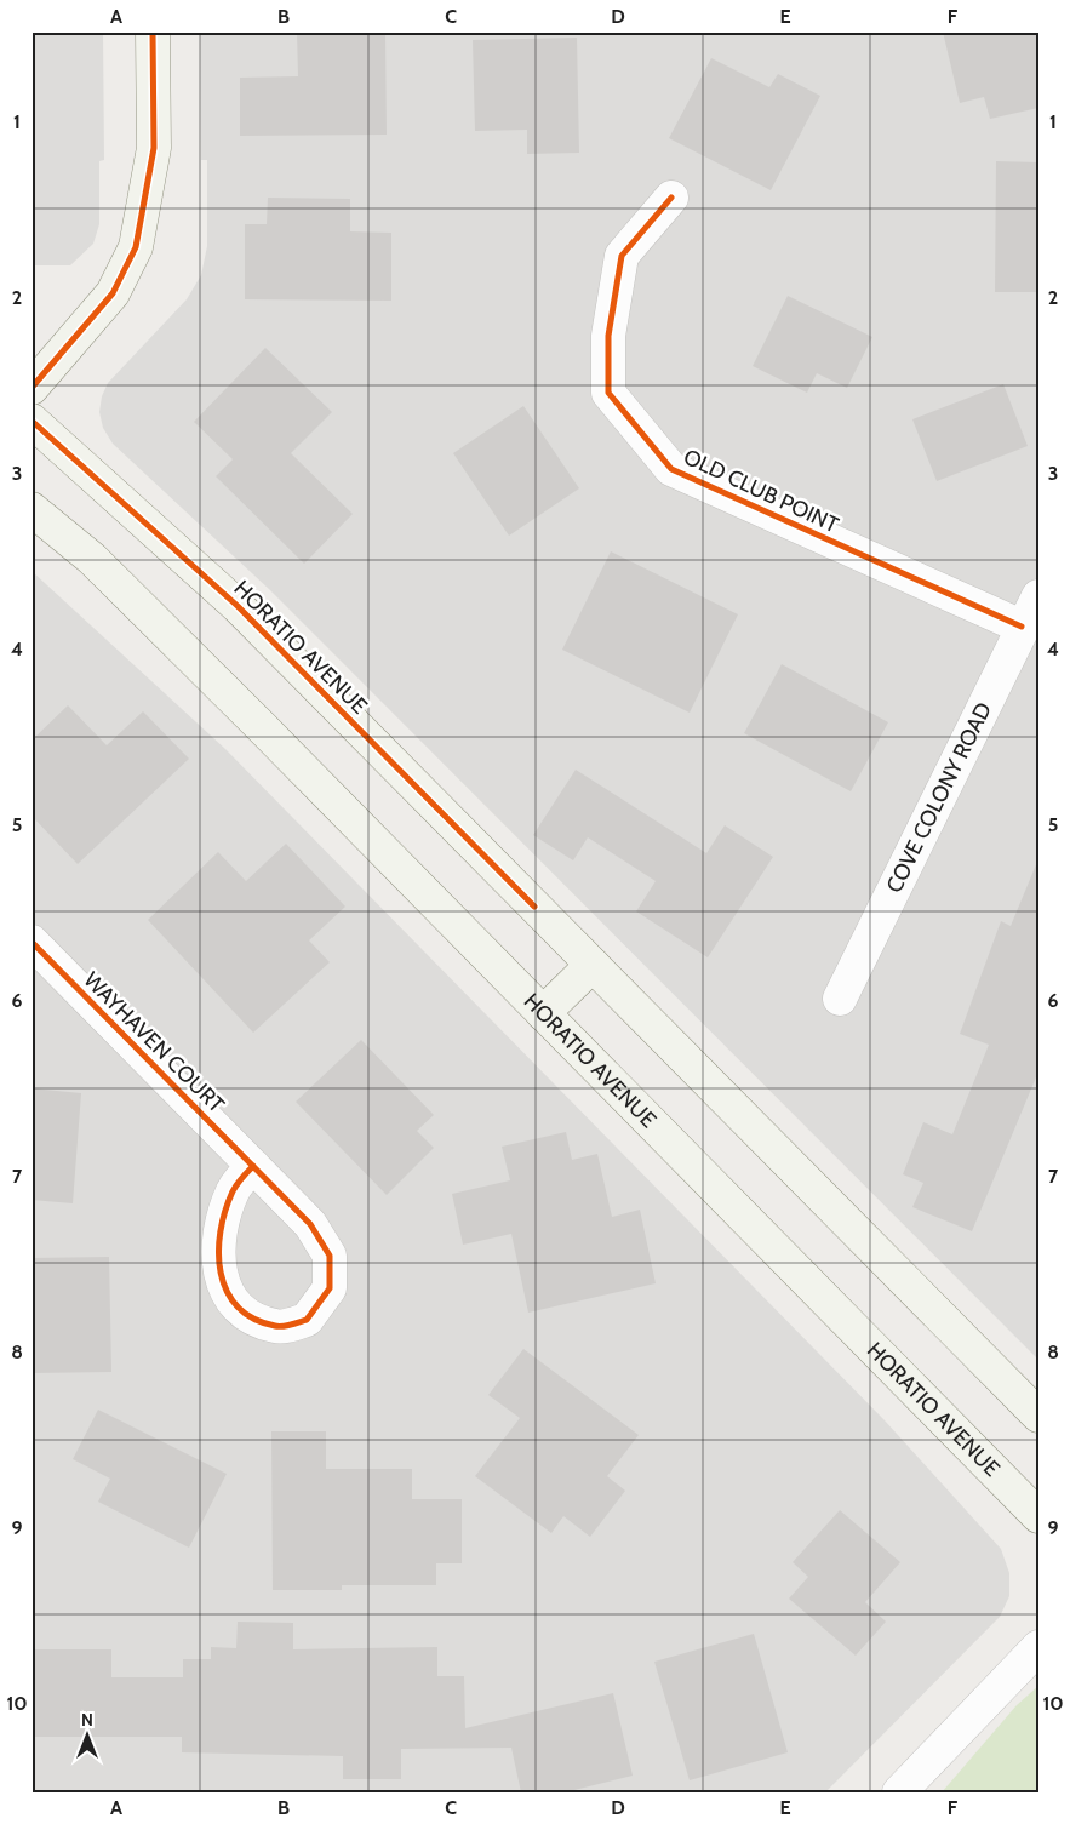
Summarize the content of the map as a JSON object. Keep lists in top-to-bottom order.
{
  "streets": {
    "main road": ["HORATIO AVENUE"],
    "street": ["OLD CLUB POINT", "COVE COLONY ROAD", "WAYHAVEN COURT"]
  },
  "crossings": [
    ["OLD CLUB POINT", "COVE COLONY ROAD"]
  ],
  "north": "top",
  "grid": {
    "columns": [
      "A",
      "B",
      "C",
      "D",
      "E",
      "F"
    ],
    "rows": [
      "1",
      "2",
      "3",
      "4",
      "5",
      "6",
      "7",
      "8",
      "9",
      "10"
    ]
  }
}
